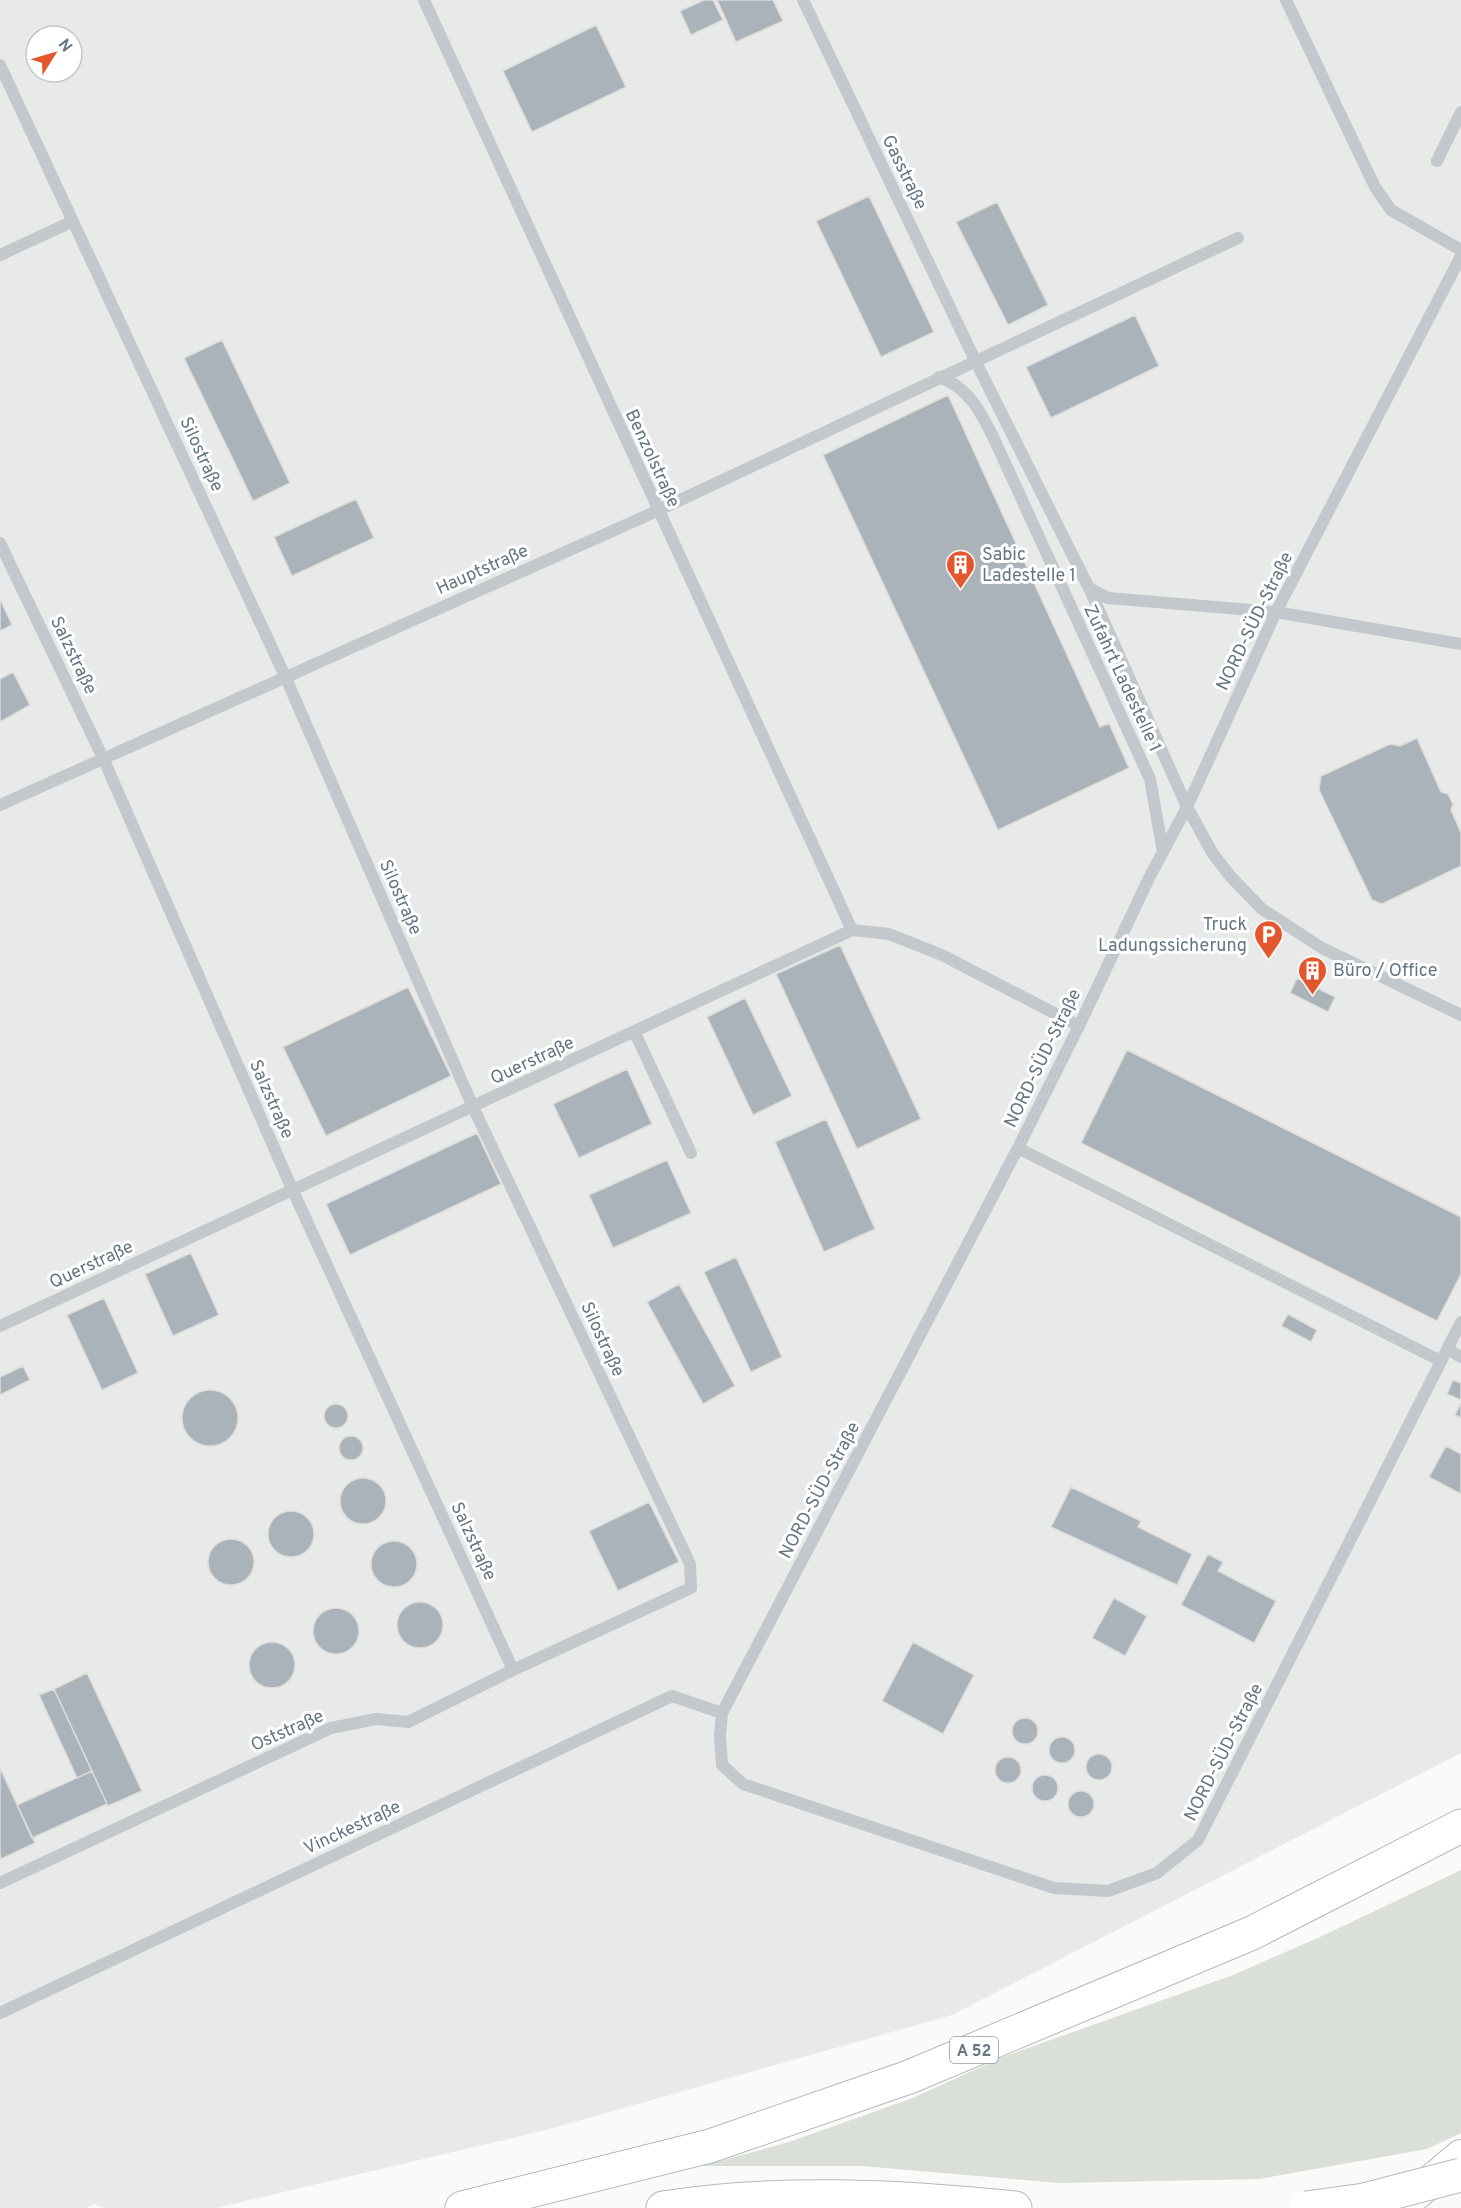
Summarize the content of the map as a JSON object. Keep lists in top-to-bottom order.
{
  "streets": {
    "highway": ["A 52"],
    "lane": [
      "Gasstraße",
      "Silostraße",
      "Benzolstraße",
      "Hauptstraße",
      "NORD-SÜD-Straße",
      "Salzstraße",
      "Zufahrt Ladestelle 1",
      "Querstraße",
      "Oststraße",
      "Vinckestraße"
    ]
  },
  "crossings": [
    ["Gasstraße", "Hauptstraße"],
    ["Gasstraße", "NORD-SÜD-Straße"],
    ["Silostraße", "Hauptstraße"],
    ["Silostraße", "Querstraße"],
    ["Silostraße", "Oststraße"],
    ["Benzolstraße", "Hauptstraße"],
    ["Benzolstraße", "Querstraße"],
    ["Hauptstraße", "Salzstraße"],
    ["Hauptstraße", "Zufahrt Ladestelle 1"],
    ["NORD-SÜD-Straße", "Zufahrt Ladestelle 1"],
    ["NORD-SÜD-Straße", "Vinckestraße"],
    ["Salzstraße", "Querstraße"],
    ["Salzstraße", "Oststraße"]
  ],
  "places": {
    "building": ["Sabic Ladestelle 1", "Büro / Office"],
    "parking": ["Truck Ladungssicherung"]
  },
  "north": "top right"
}
